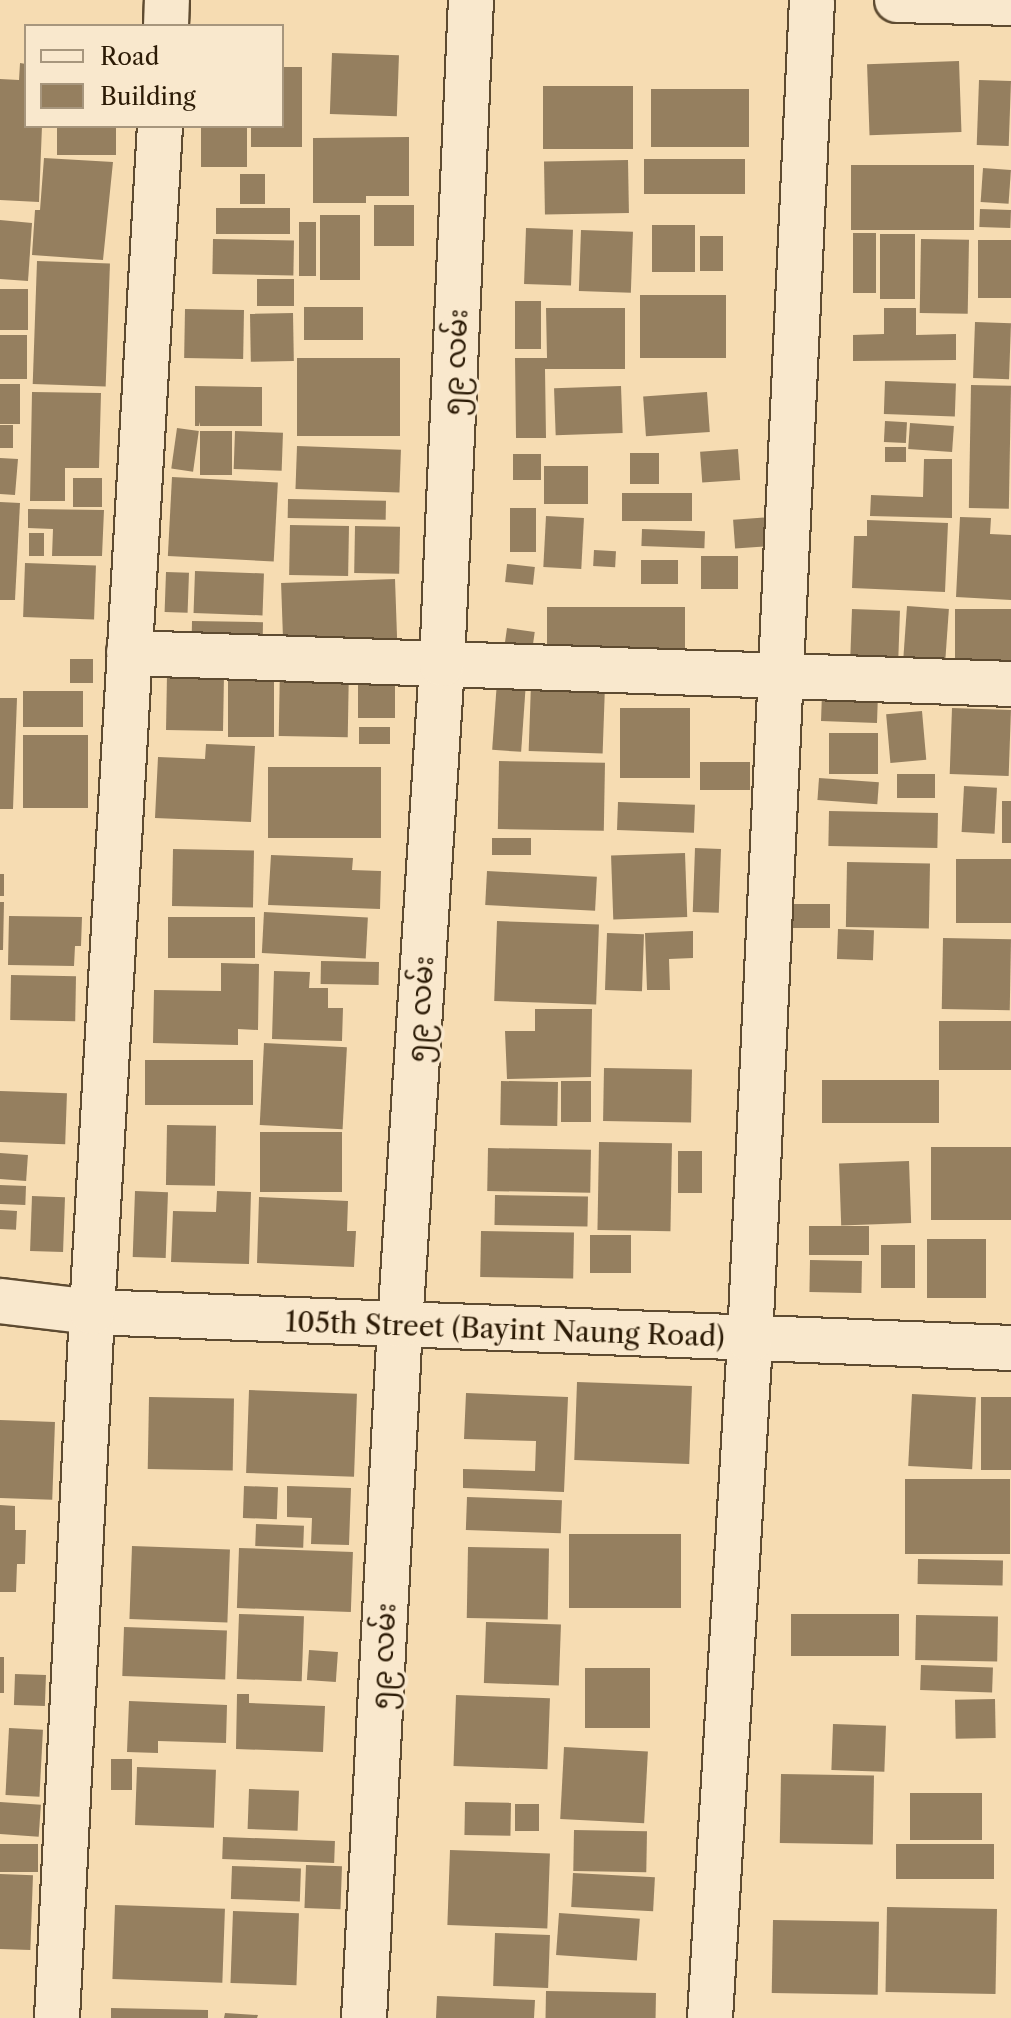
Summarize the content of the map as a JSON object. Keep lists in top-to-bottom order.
{
  "streets": {
    "street": ["၅၉ လမ်း", "105th Street (Bayint Naung Road)"]
  },
  "crossings": [
    ["၅၉ လမ်း", "105th Street (Bayint Naung Road)"]
  ],
  "legend": ["Road", "Building"]
}
